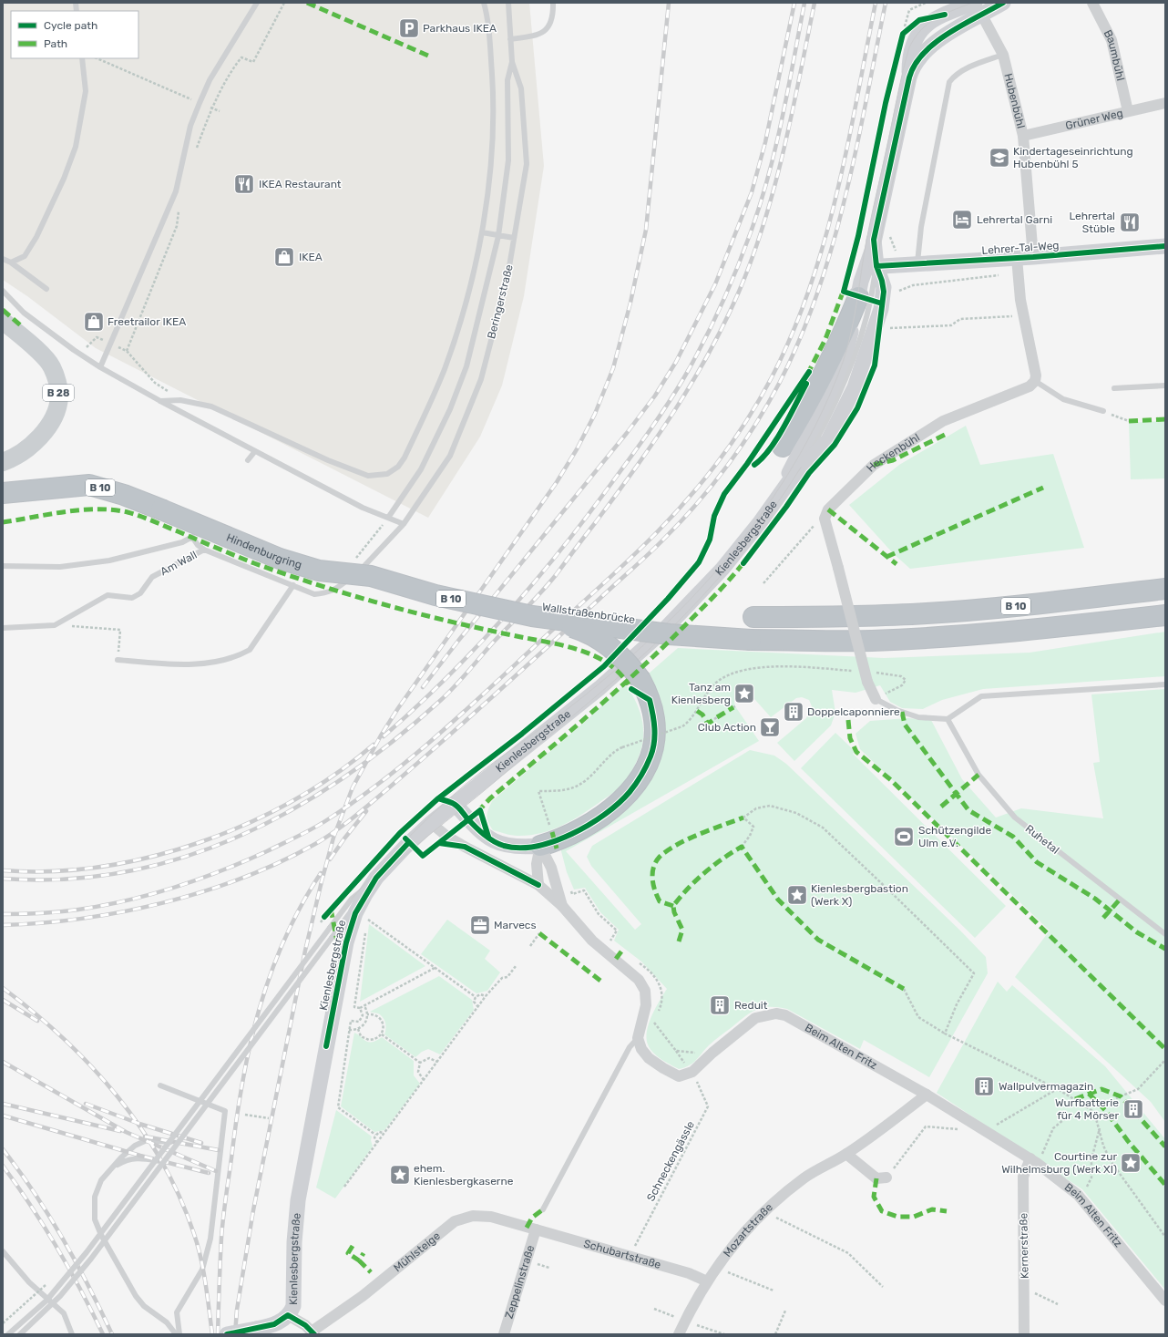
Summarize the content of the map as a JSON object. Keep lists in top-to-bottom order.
{
  "streets": {
    "highway": ["B 10", "Hindenburgring", "Wallstraßenbrücke"],
    "main road": ["B 28"],
    "street": [
      "Baumbühl",
      "Hubenbühl",
      "Grüner Weg",
      "Lehrer-Tal-Weg",
      "Heckenbühl",
      "Kienlesbergstraße",
      "Beim Alten Fritz",
      "Mozartstraße",
      "Kernerstraße",
      "Mühlsteige",
      "Schubartstraße",
      "Zeppelinstraße"
    ],
    "lane": ["Beringerstraße", "Am Wall", "Ruhetal"],
    "path": ["Schneckengässle"]
  },
  "crossings": [
    ["Baumbühl", "Grüner Weg"],
    ["Hubenbühl", "Grüner Weg"],
    ["Hubenbühl", "Lehrer-Tal-Weg"],
    ["Lehrer-Tal-Weg", "Kienlesbergstraße"],
    ["Beringerstraße", "Am Wall"],
    ["Hindenburgring", "Wallstraßenbrücke"],
    ["Beim Alten Fritz", "Schneckengässle"],
    ["Beim Alten Fritz", "Mozartstraße"],
    ["Beim Alten Fritz", "Kernerstraße"],
    ["Schneckengässle", "Schubartstraße"],
    ["Mozartstraße", "Schubartstraße"],
    ["Mühlsteige", "Schubartstraße"],
    ["Mühlsteige", "Zeppelinstraße"],
    ["Schubartstraße", "Zeppelinstraße"]
  ],
  "places": {
    "parking": ["Parkhaus IKEA"],
    "school or university": ["Kindertageseinrichtung Hubenbühl 5"],
    "restaurant": ["IKEA Restaurant", "Lehrertal Stüble"],
    "hotel": ["Lehrertal Garni"],
    "shop": ["IKEA", "Freetrailor IKEA"],
    "place": [
      "Tanz am Kienlesberg",
      "Kienlesbergbastion (Werk X)",
      "Courtine zur Wilhelmsburg (Werk XI)",
      "ehem. Kienlesbergkaserne"
    ],
    "building": [
      "Doppelcaponniere",
      "Reduit",
      "Wallpulvermagazin",
      "Wurfbatterie für 4 Mörser"
    ],
    "bar": ["Club Action"],
    "sports": ["Schützengilde Ulm e.V."],
    "office": ["Marvecs"]
  },
  "legend": ["Cycle path", "Path"]
}
